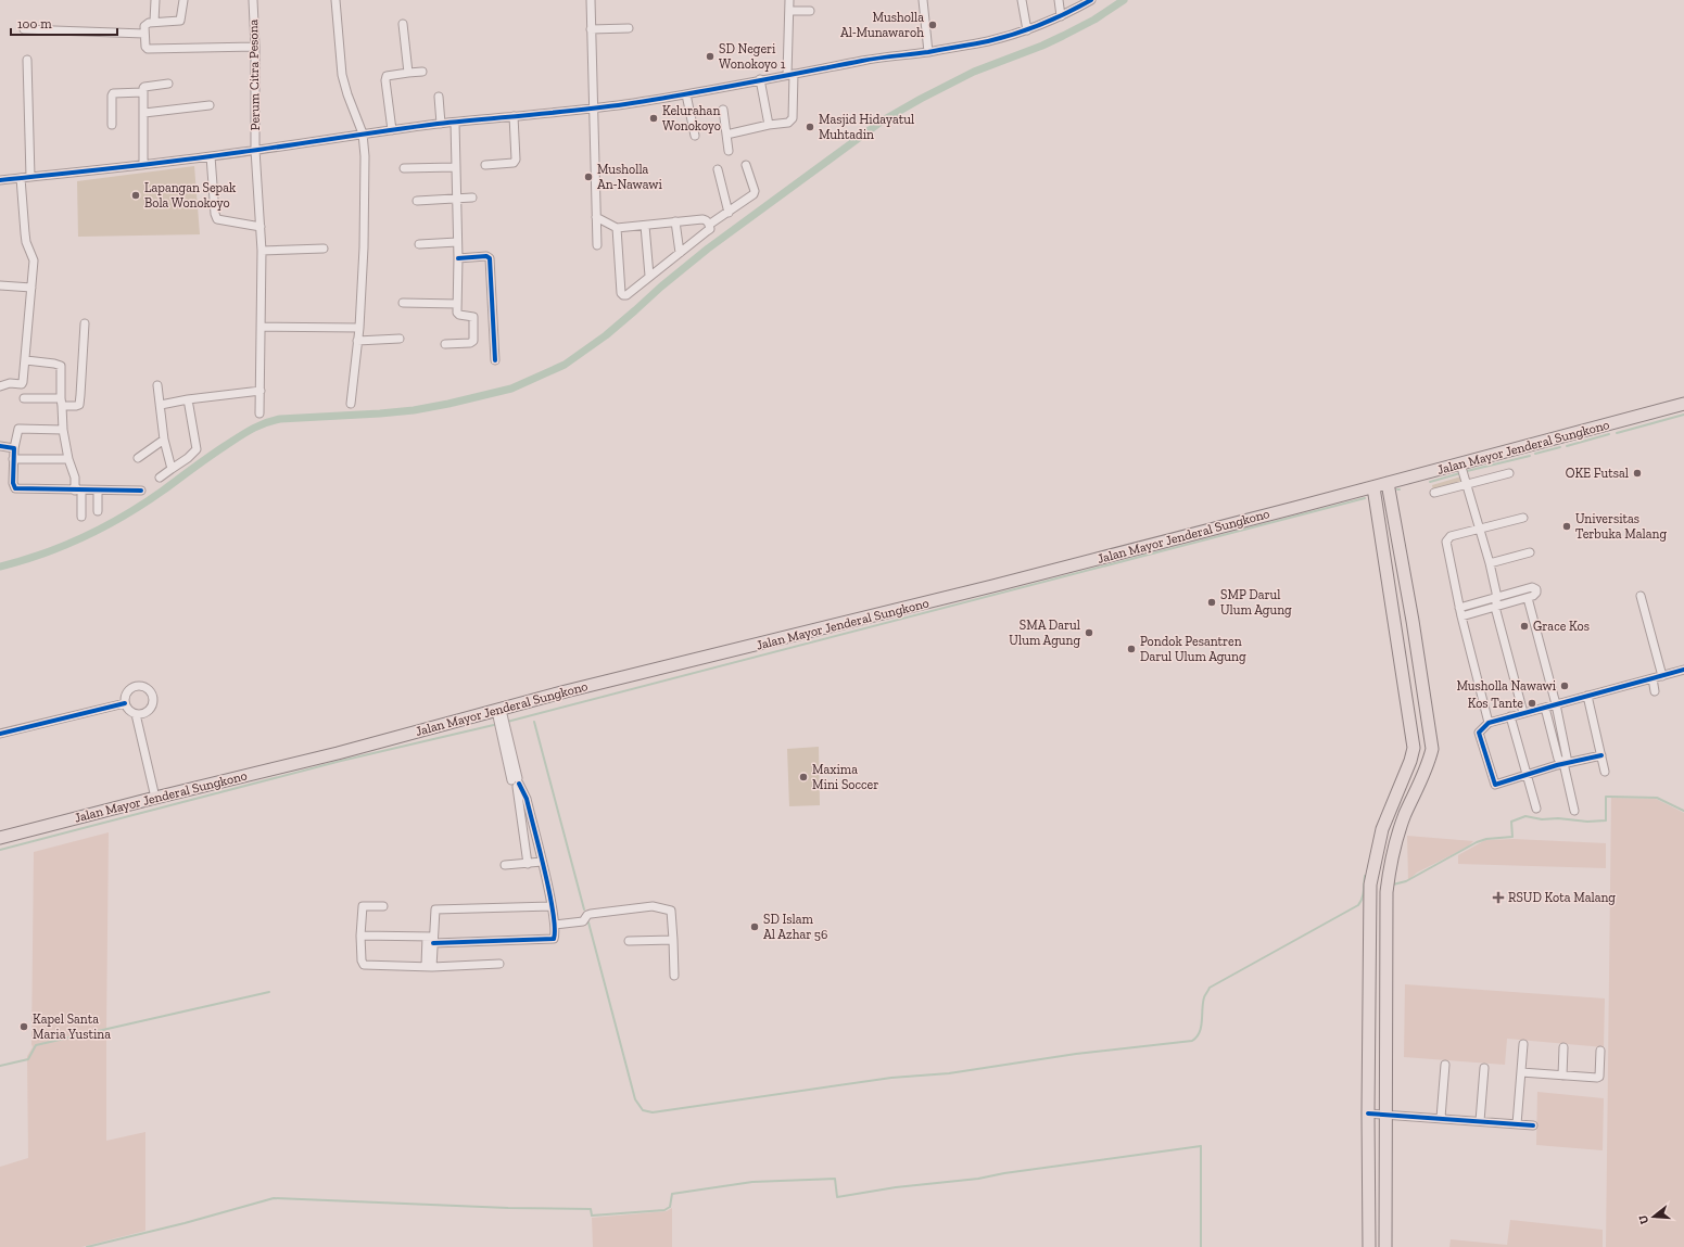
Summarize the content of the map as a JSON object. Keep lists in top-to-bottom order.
{
  "streets": {
    "main road": ["Jalan Mayor Jenderal Sungkono"],
    "street": ["Perum Citra Pesona"]
  },
  "places": {
    "other": [
      "Musholla Al-Munawaroh",
      "SD Negeri Wonokoyo 1",
      "Kelurahan Wonokoyo",
      "Masjid Hidayatul Muhtadin",
      "Musholla An-Nawawi",
      "Lapangan Sepak Bola Wonokoyo",
      "OKE Futsal",
      "Universitas Terbuka Malang",
      "SMP Darul Ulum Agung",
      "Grace Kos",
      "SMA Darul Ulum Agung",
      "Pondok Pesantren Darul Ulum Agung",
      "Musholla Nawawi",
      "Kos Tante",
      "Maxima Mini Soccer",
      "SD Islam Al Azhar 56",
      "Kapel Santa Maria Yustina"
    ],
    "health": ["RSUD Kota Malang"]
  },
  "scale_bar": "100 m",
  "north": "left"
}
